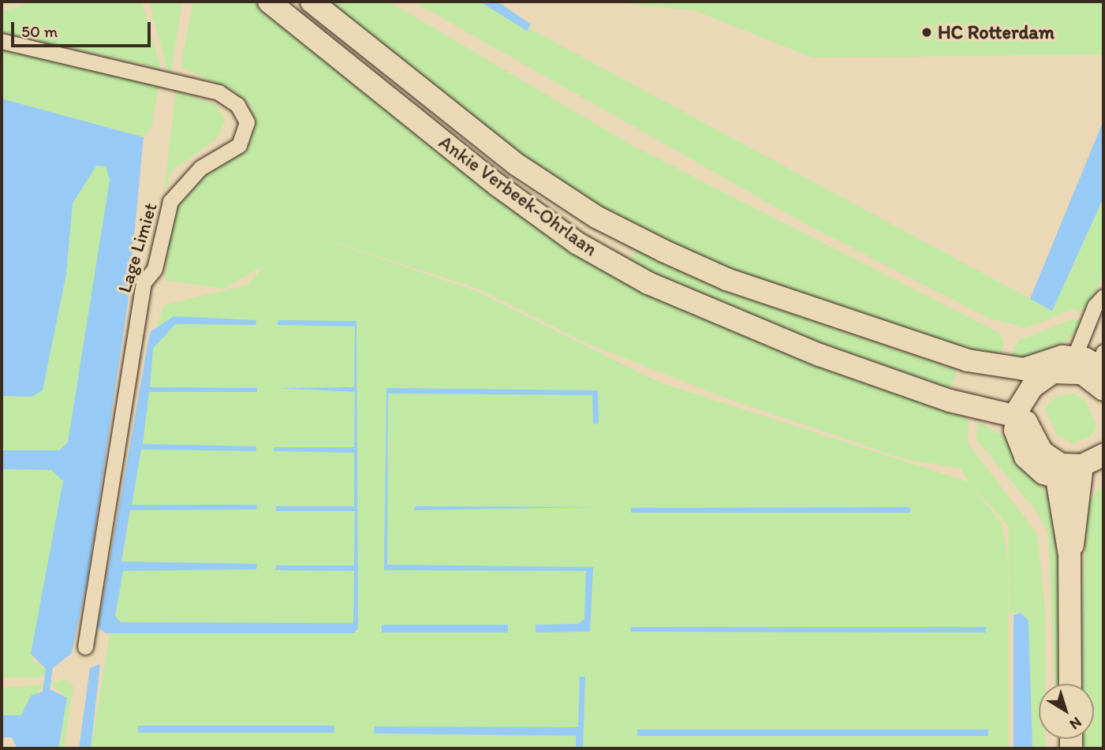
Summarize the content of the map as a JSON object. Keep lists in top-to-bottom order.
{
  "streets": {
    "main road": ["Ankie Verbeek-Ohrlaan"],
    "street": ["Lage Limiet"]
  },
  "places": ["HC Rotterdam"],
  "scale_bar": "50 m",
  "north": "bottom right"
}
